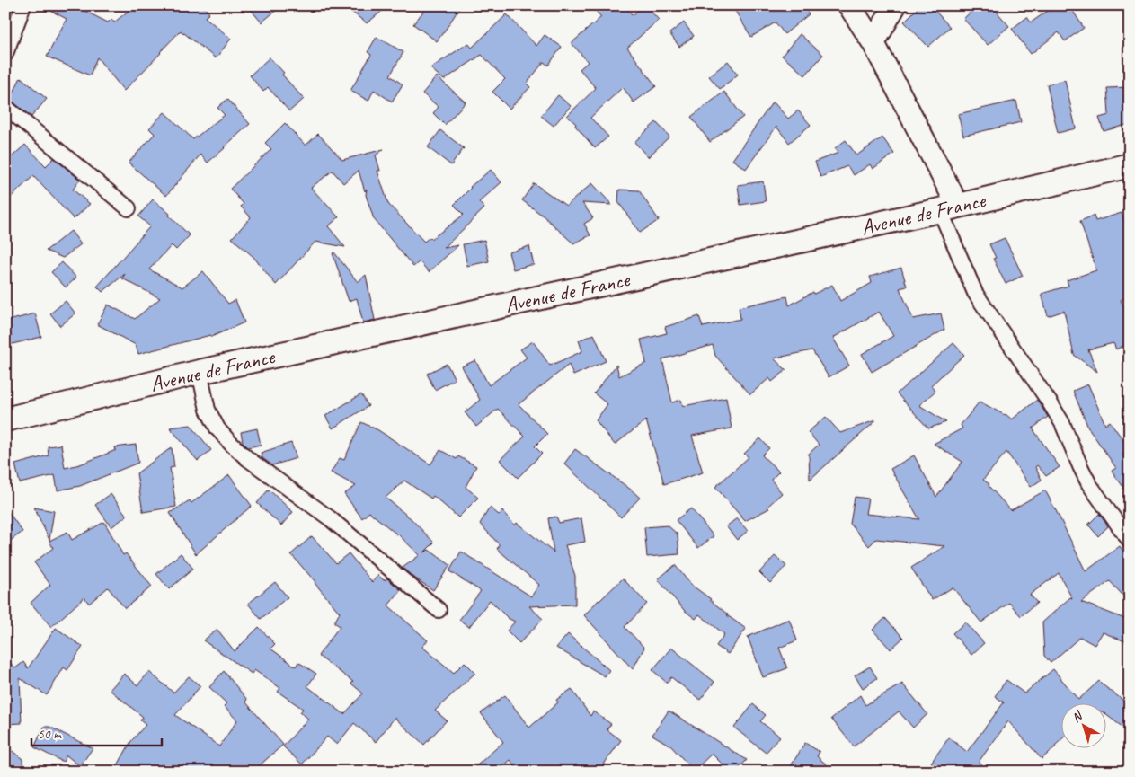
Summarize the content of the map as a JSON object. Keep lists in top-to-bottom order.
{
  "streets": {
    "main road": ["Avenue de France"]
  },
  "scale_bar": "50 m",
  "north": "top left"
}
